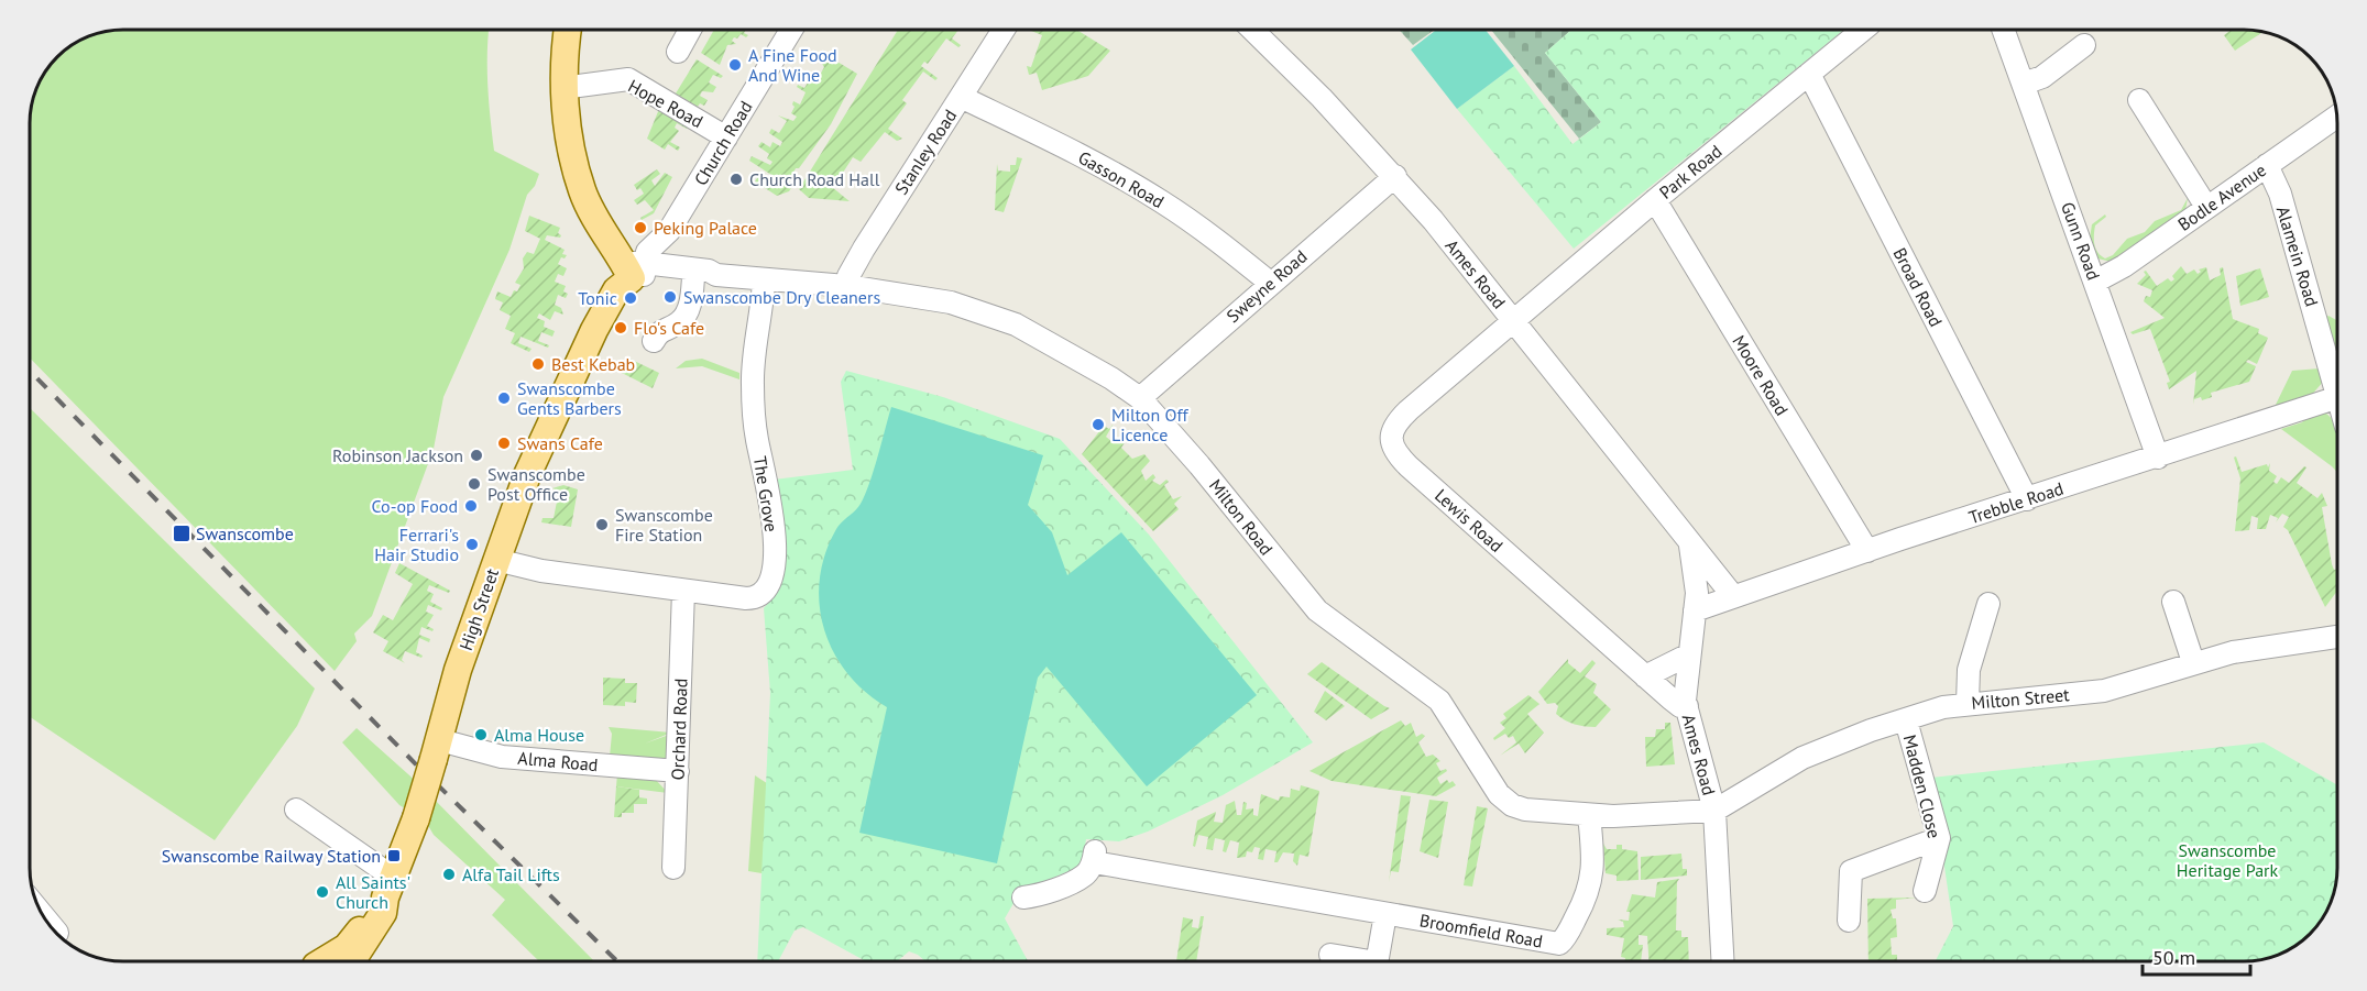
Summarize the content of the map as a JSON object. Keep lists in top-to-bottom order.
{
  "streets": {
    "main road": ["High Street"],
    "street": [
      "Hope Road",
      "Church Road",
      "Stanley Road",
      "Park Road",
      "Gasson Road",
      "Bodle Avenue",
      "Gunn Road",
      "Alamein Road",
      "Ames Road",
      "Sweyne Road",
      "Broad Road",
      "Moore Road",
      "The Grove",
      "Trebble Road",
      "Milton Road",
      "Lewis Road",
      "Milton Street",
      "Orchard Road",
      "Alma Road",
      "Madden Close",
      "Broomfield Road"
    ]
  },
  "crossings": [
    ["Hope Road", "Church Road"],
    ["Church Road", "Milton Road"],
    ["Church Road", "High Street"],
    ["Stanley Road", "Gasson Road"],
    ["Stanley Road", "Milton Road"],
    ["Park Road", "Ames Road"],
    ["Park Road", "Broad Road"],
    ["Park Road", "Moore Road"],
    ["Park Road", "Lewis Road"],
    ["Gasson Road", "Sweyne Road"],
    ["Bodle Avenue", "Gunn Road"],
    ["Bodle Avenue", "Alamein Road"],
    ["Gunn Road", "Trebble Road"],
    ["Ames Road", "Sweyne Road"],
    ["Ames Road", "Trebble Road"],
    ["Ames Road", "Milton Road"],
    ["Ames Road", "Lewis Road"],
    ["Ames Road", "Milton Street"],
    ["Sweyne Road", "Milton Road"],
    ["Broad Road", "Trebble Road"],
    ["Moore Road", "Trebble Road"],
    ["The Grove", "Milton Road"],
    ["The Grove", "High Street"],
    ["The Grove", "Orchard Road"],
    ["Milton Road", "High Street"],
    ["Milton Road", "Milton Street"],
    ["Milton Road", "Broomfield Road"],
    ["High Street", "Alma Road"],
    ["Milton Street", "Madden Close"],
    ["Orchard Road", "Alma Road"]
  ],
  "parks": ["Swanscombe Heritage Park"],
  "places": {
    "other": [
      "A Fine Food And Wine",
      "Church Road Hall",
      "Peking Palace",
      "Swanscombe Dry Cleaners",
      "Tonic",
      "Flo's Cafe",
      "Best Kebab",
      "Swanscombe Gents Barbers",
      "Milton Off Licence",
      "Swans Cafe",
      "Robinson Jackson",
      "Swanscombe Post Office",
      "Co-op Food",
      "Swanscombe Fire Station",
      "Ferrari's Hair Studio",
      "Alma House",
      "Alfa Tail Lifts",
      "All Saints' Church"
    ],
    "transit": ["Swanscombe", "Swanscombe Railway Station"]
  },
  "scale_bar": "50 m"
}
